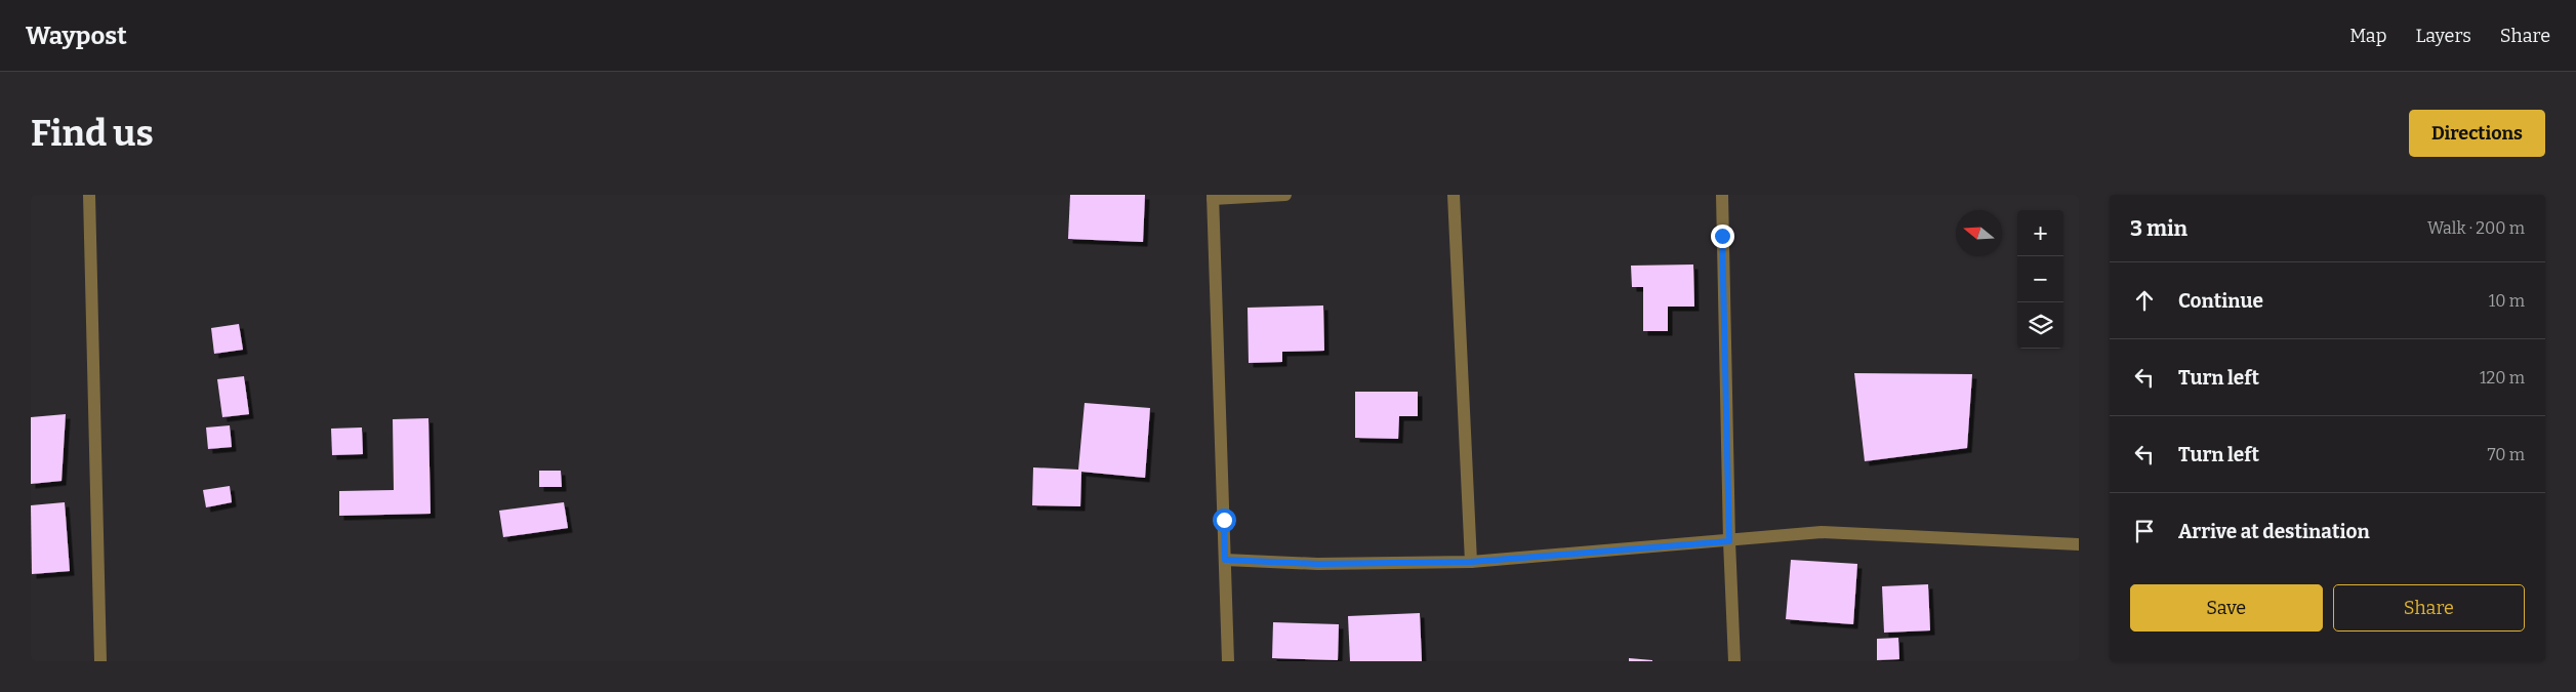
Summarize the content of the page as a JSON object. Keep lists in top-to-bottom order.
{
  "north": "left",
  "page": {
    "header": "Waypost",
    "nav": ["Map", "Layers", "Share"],
    "buttons": [
      "Directions",
      ["Save", "Share"]
    ],
    "title": "Find us",
    "heading": ["3 min", "Walk · 200 m"],
    "map_buttons": ["+", "−"],
    "list": [
      ["Continue", "10 m"],
      ["Turn left", "120 m"],
      ["Turn left", "70 m"],
      "Arrive at destination"
    ]
  }
}
